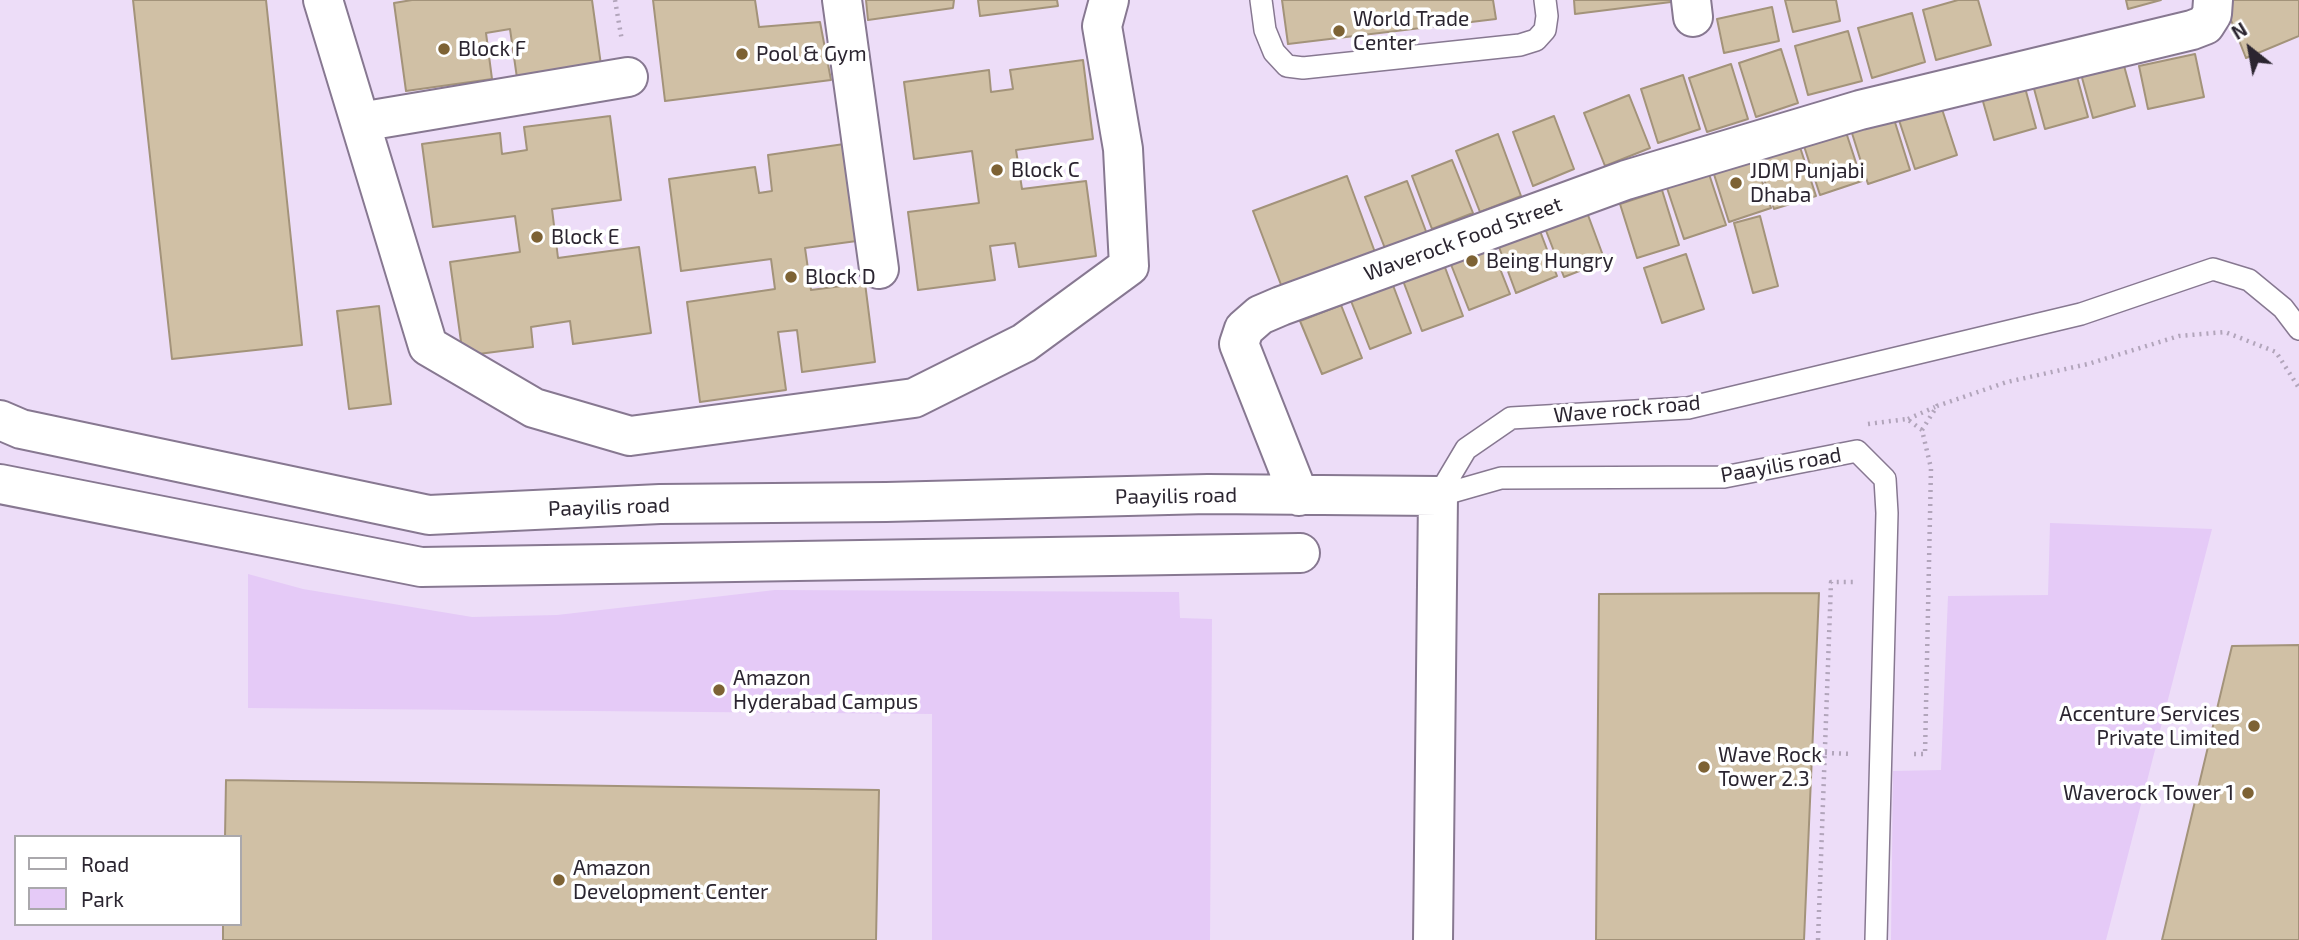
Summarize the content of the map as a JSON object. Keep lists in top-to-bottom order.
{
  "streets": {
    "street": ["Waverock Food Street", "Paayilis road"],
    "lane": ["Wave rock road"]
  },
  "crossings": [
    ["Waverock Food Street", "Paayilis road"],
    ["Wave rock road", "Paayilis road"]
  ],
  "places": [
    "World Trade Center",
    "Block F",
    "Pool & Gym",
    "Block C",
    "JDM Punjabi Dhaba",
    "Block E",
    "Being Hungry",
    "Block D",
    "Amazon Hyderabad Campus",
    "Accenture Services Private Limited",
    "Wave Rock Tower 2.3",
    "Waverock Tower 1",
    "Amazon Development Center"
  ],
  "legend": ["Road", "Park"],
  "north": "top left"
}
